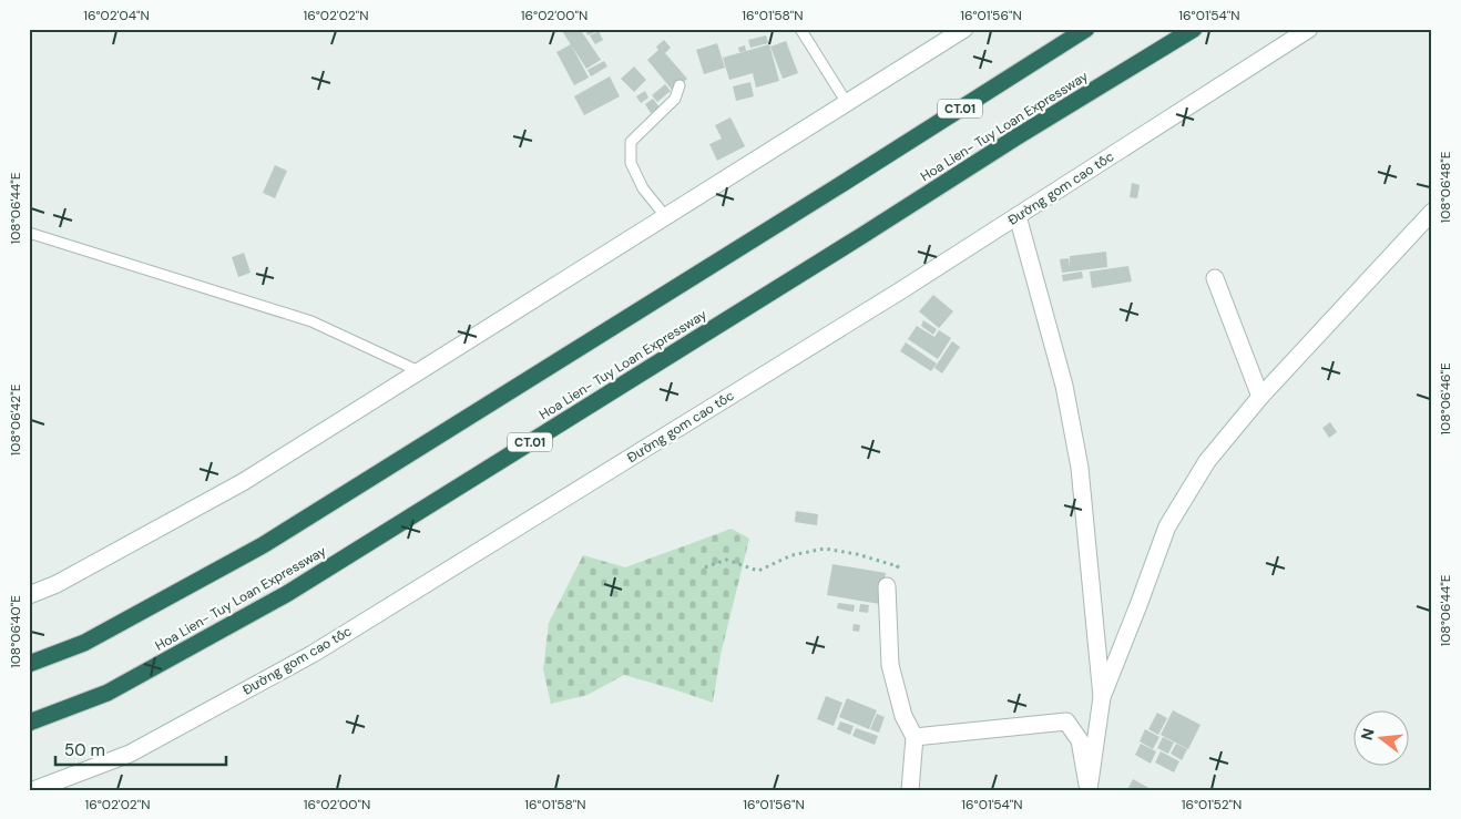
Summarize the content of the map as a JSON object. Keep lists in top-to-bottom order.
{
  "streets": {
    "highway": ["CT.01", "Hoa Lien- Tuy Loan Expressway"],
    "main road": ["Đường gom cao tốc"]
  },
  "scale_bar": "50 m",
  "north": "left",
  "coordinates": [
    "16°02'04\"N",
    "16°02'02\"N",
    "16°02'00\"N",
    "16°01'58\"N",
    "16°01'56\"N",
    "16°01'54\"N",
    "108°06'48\"E",
    "108°06'44\"E",
    "108°06'46\"E",
    "108°06'42\"E",
    "108°06'40\"E",
    "16°01'52\"N"
  ]
}
